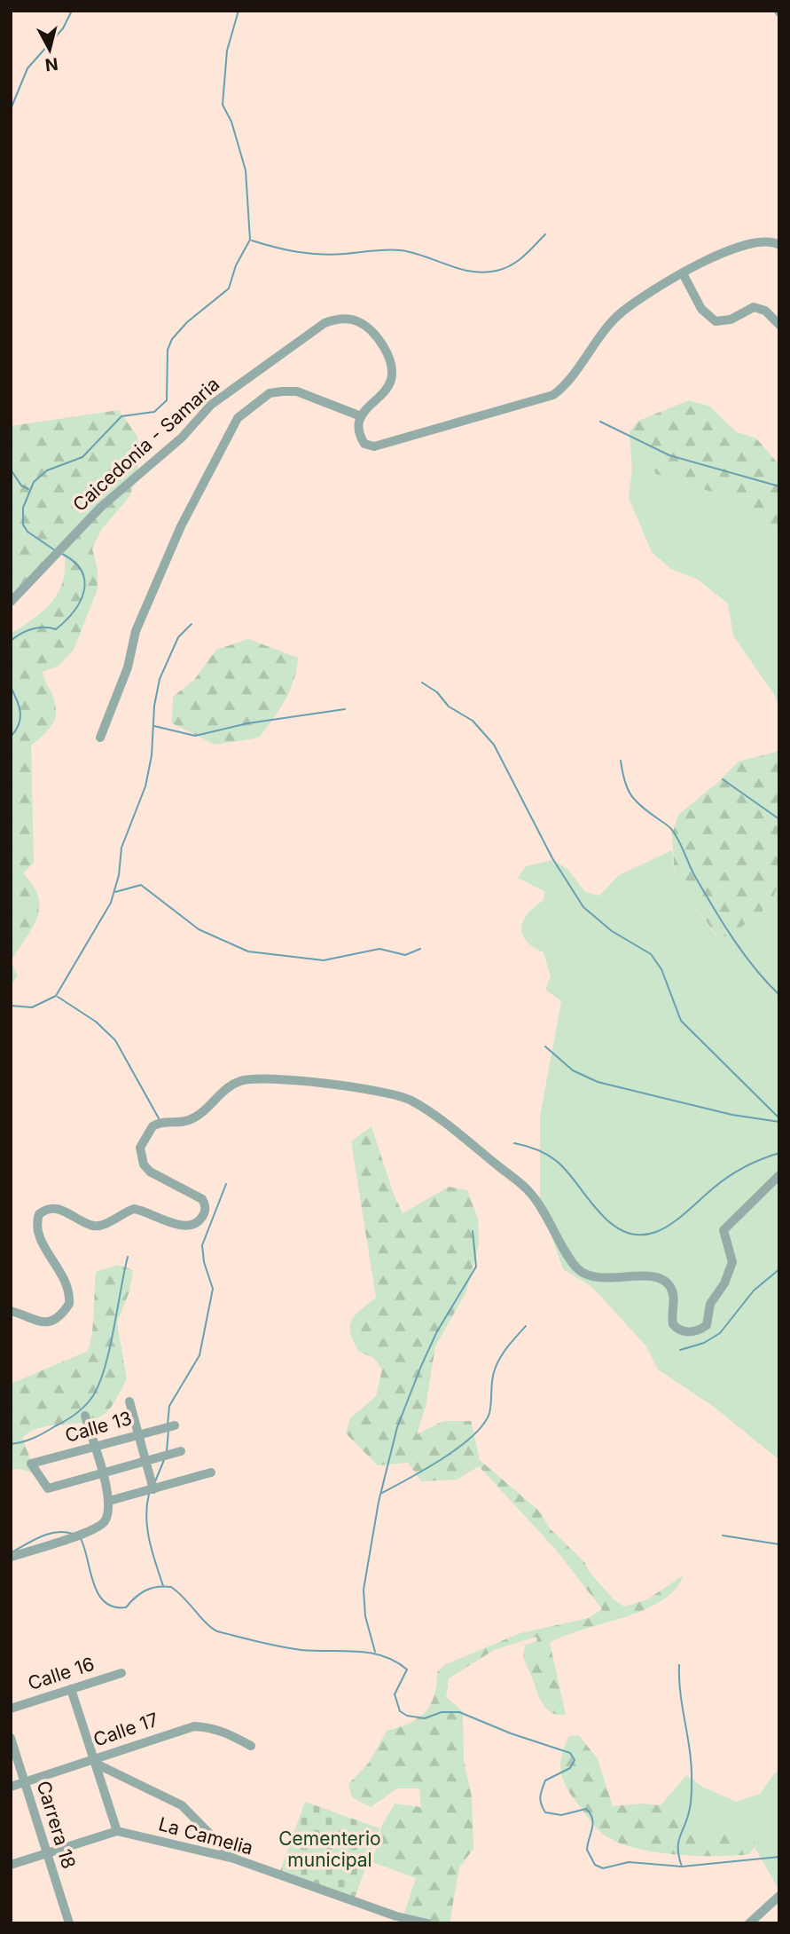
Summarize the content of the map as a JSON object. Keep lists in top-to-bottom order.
{
  "streets": {
    "street": [
      "Caicedonia - Samaria",
      "Calle 13",
      "Calle 16",
      "Calle 17",
      "Carrera 18",
      "La Camelia"
    ]
  },
  "crossings": [
    ["Calle 17", "Carrera 18"]
  ],
  "parks": ["Cementerio municipal"],
  "north": "bottom"
}
